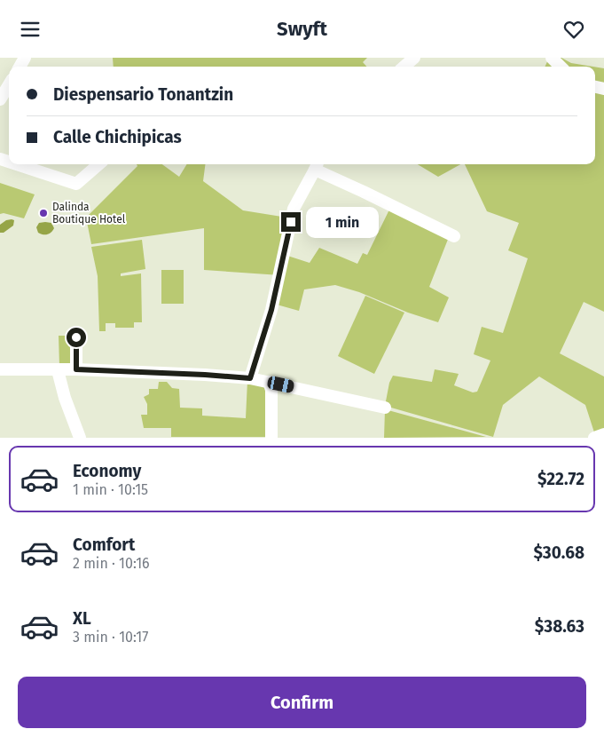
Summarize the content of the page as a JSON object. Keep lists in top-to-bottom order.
{
  "places": ["Dalinda Boutique Hotel"],
  "page": {
    "header": "Swyft",
    "banner": ["Diespensario Tonantzin", "Calle Chichipicas"],
    "bubble": "1 min",
    "list": [
      {
        "name": "Economy",
        "note": "1 min · 10:15",
        "value": "$22.72"
      },
      {
        "name": "Comfort",
        "note": "2 min · 10:16",
        "value": "$30.68"
      },
      {
        "name": "XL",
        "note": "3 min · 10:17",
        "value": "$38.63"
      }
    ],
    "buttons": "Confirm"
  }
}
